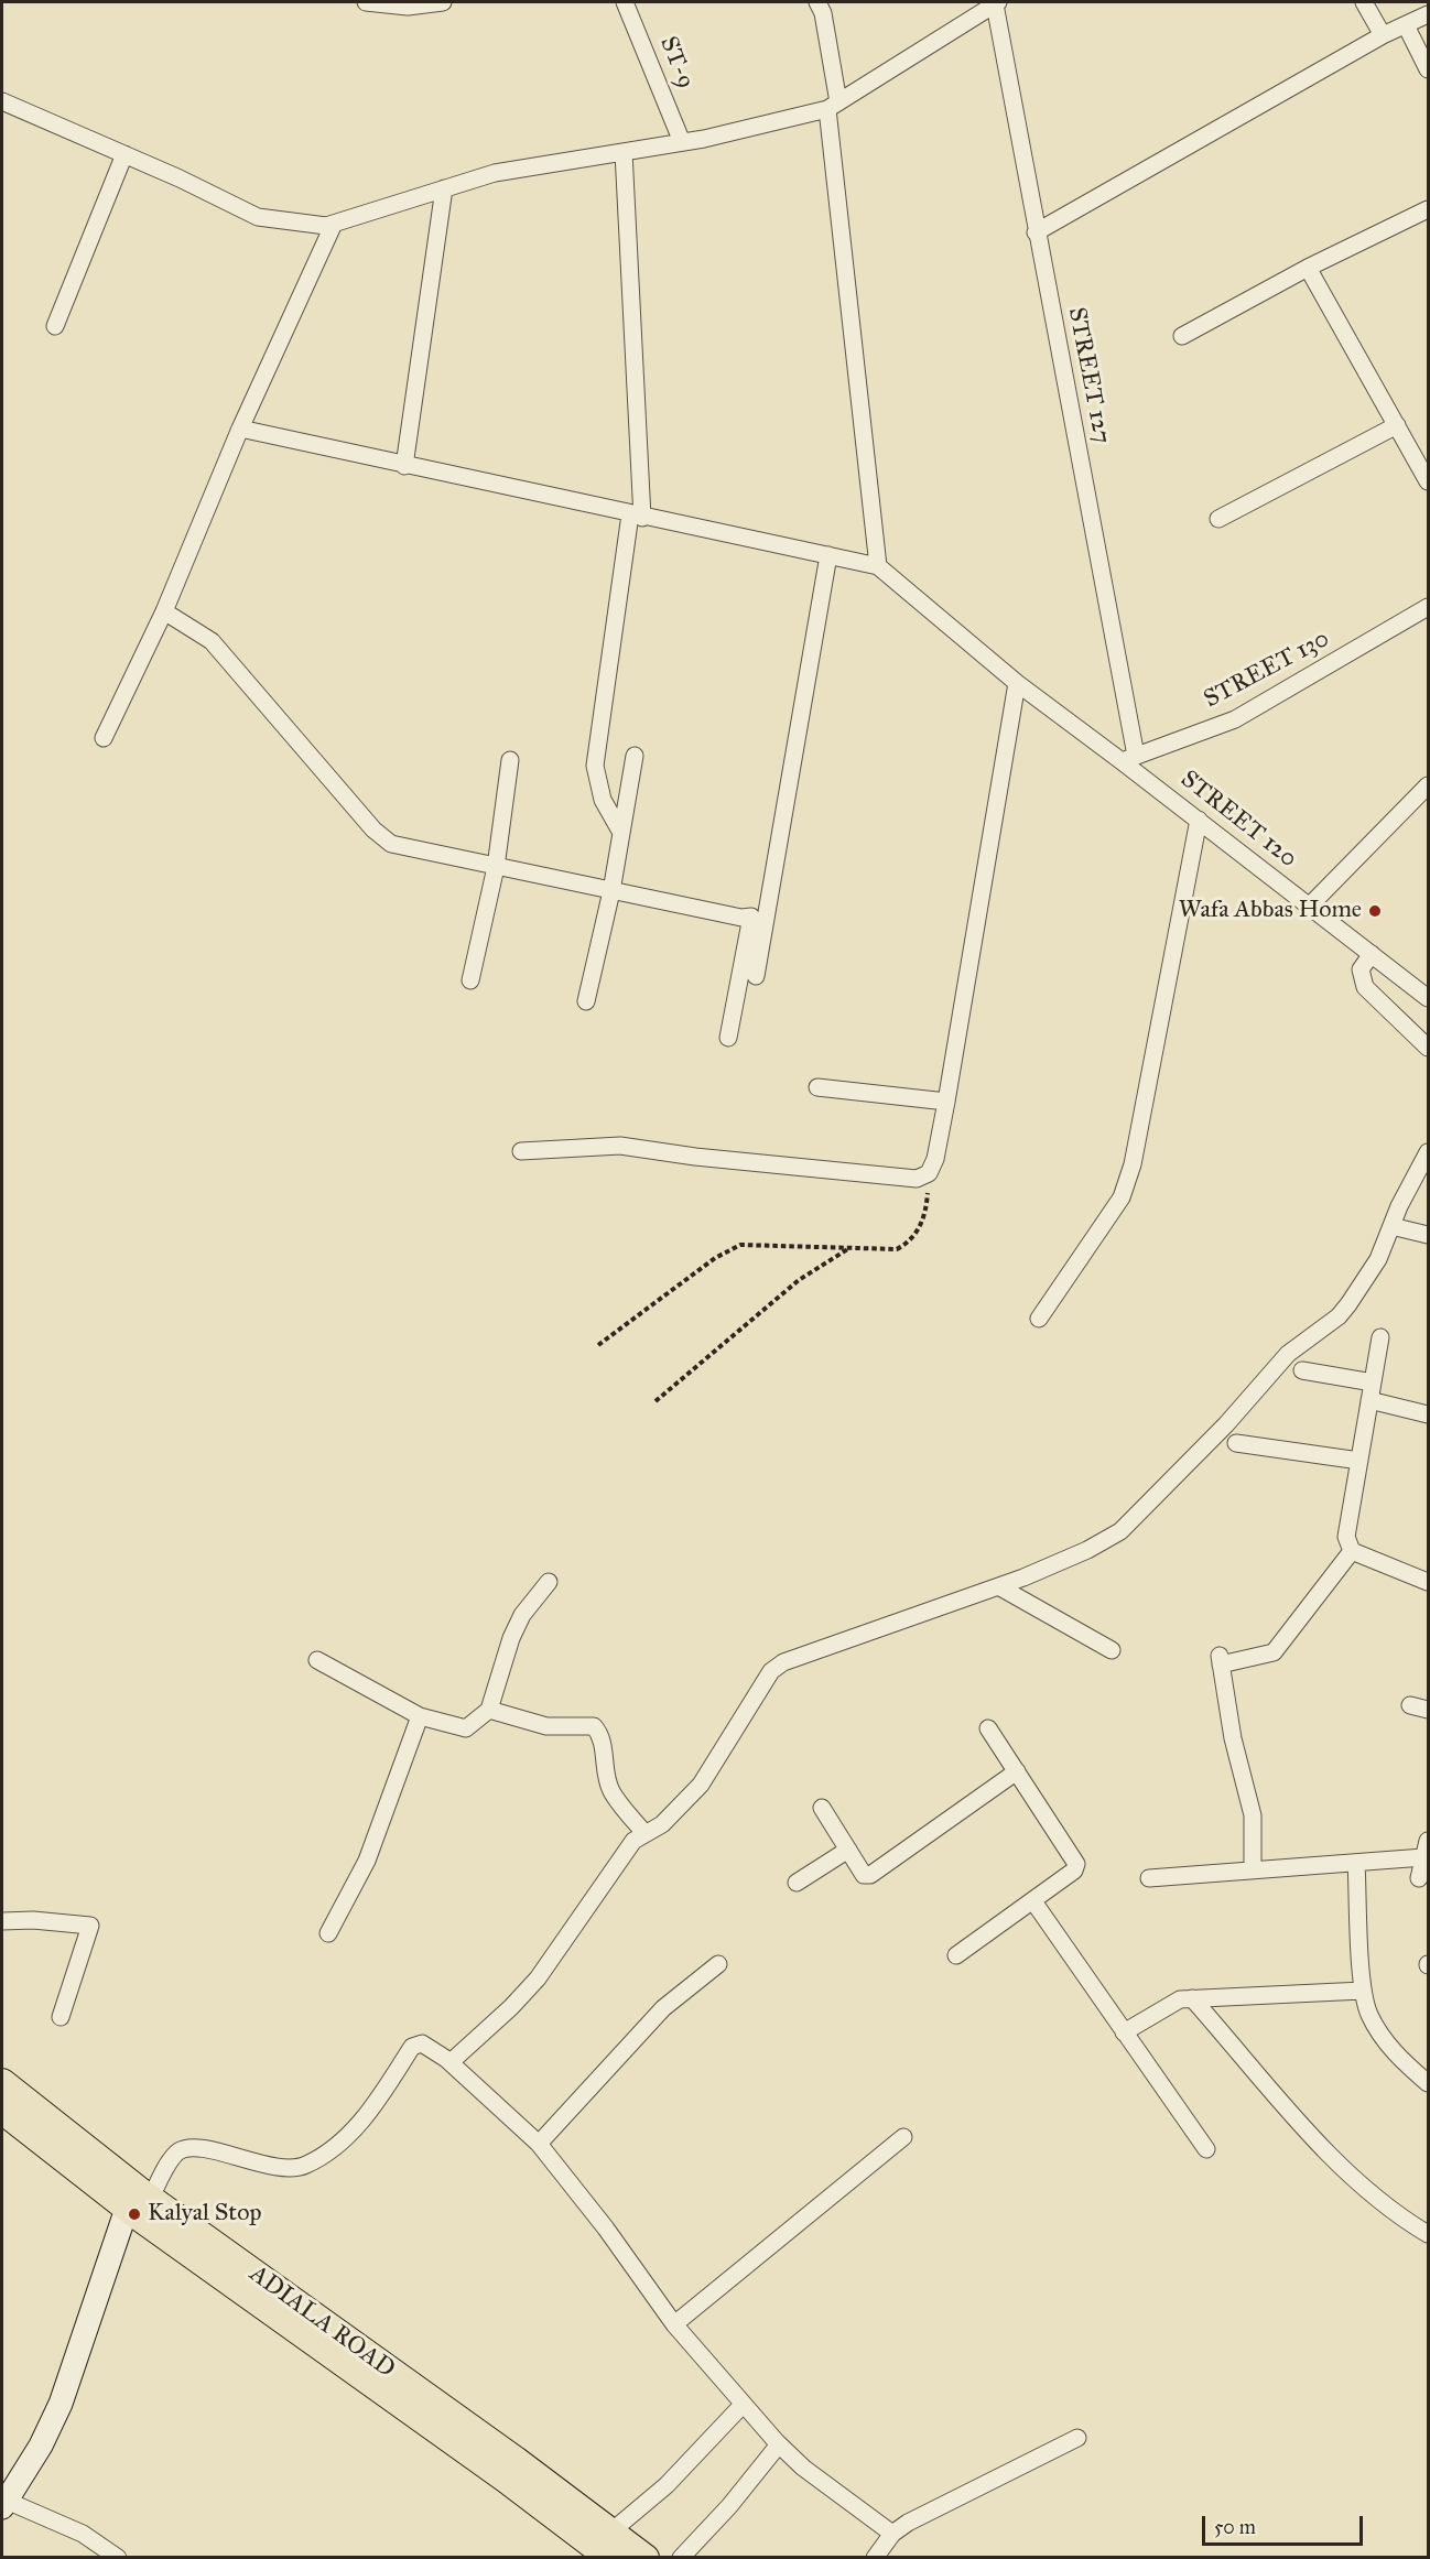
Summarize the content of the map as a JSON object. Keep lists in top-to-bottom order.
{
  "streets": {
    "main road": ["ADIALA ROAD"],
    "street": [
      "ST-9",
      "STREET 127",
      "STREET 130",
      "STREET 120"
    ]
  },
  "crossings": [
    ["STREET 127", "STREET 130"],
    ["STREET 127", "STREET 120"],
    ["STREET 130", "STREET 120"]
  ],
  "places": ["Wafa Abbas Home", "Kalyal Stop"],
  "scale_bar": "50 m"
}
